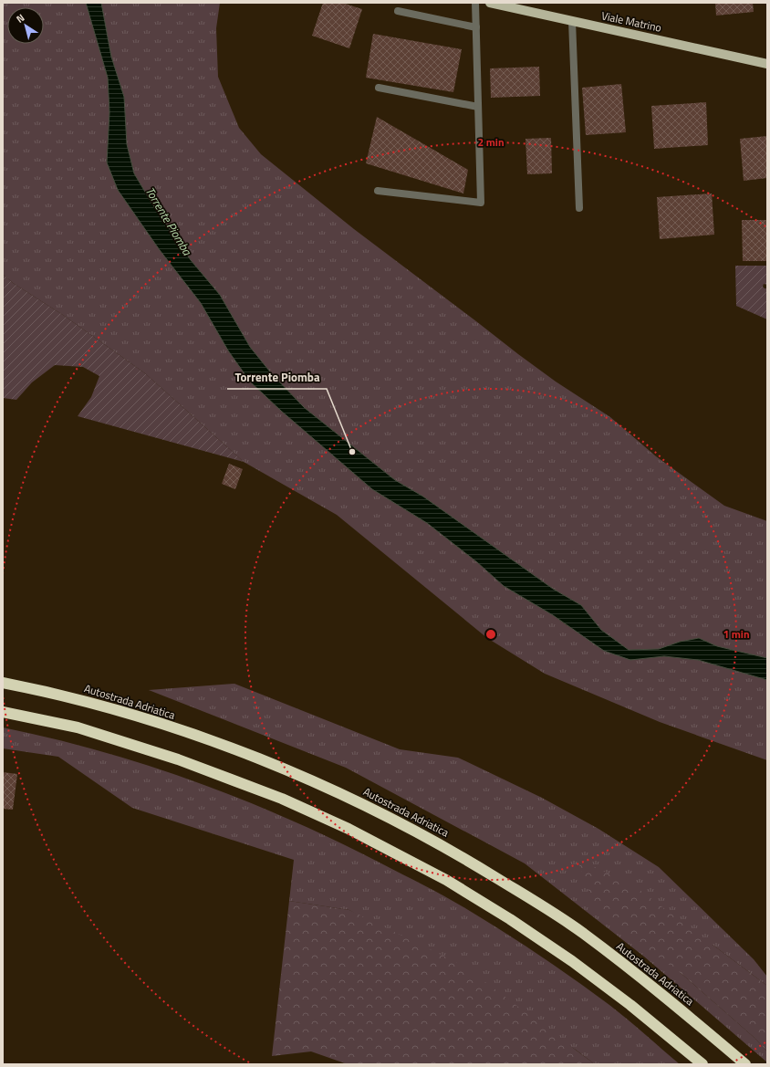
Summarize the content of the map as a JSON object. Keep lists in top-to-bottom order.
{
  "streets": {
    "highway": ["Autostrada Adriatica"],
    "main road": ["Viale Matrino"]
  },
  "water": ["Torrente Piomba"],
  "places": ["Torrente Piomba"],
  "north": "top left",
  "rings": ["2 min", "1 min"]
}
